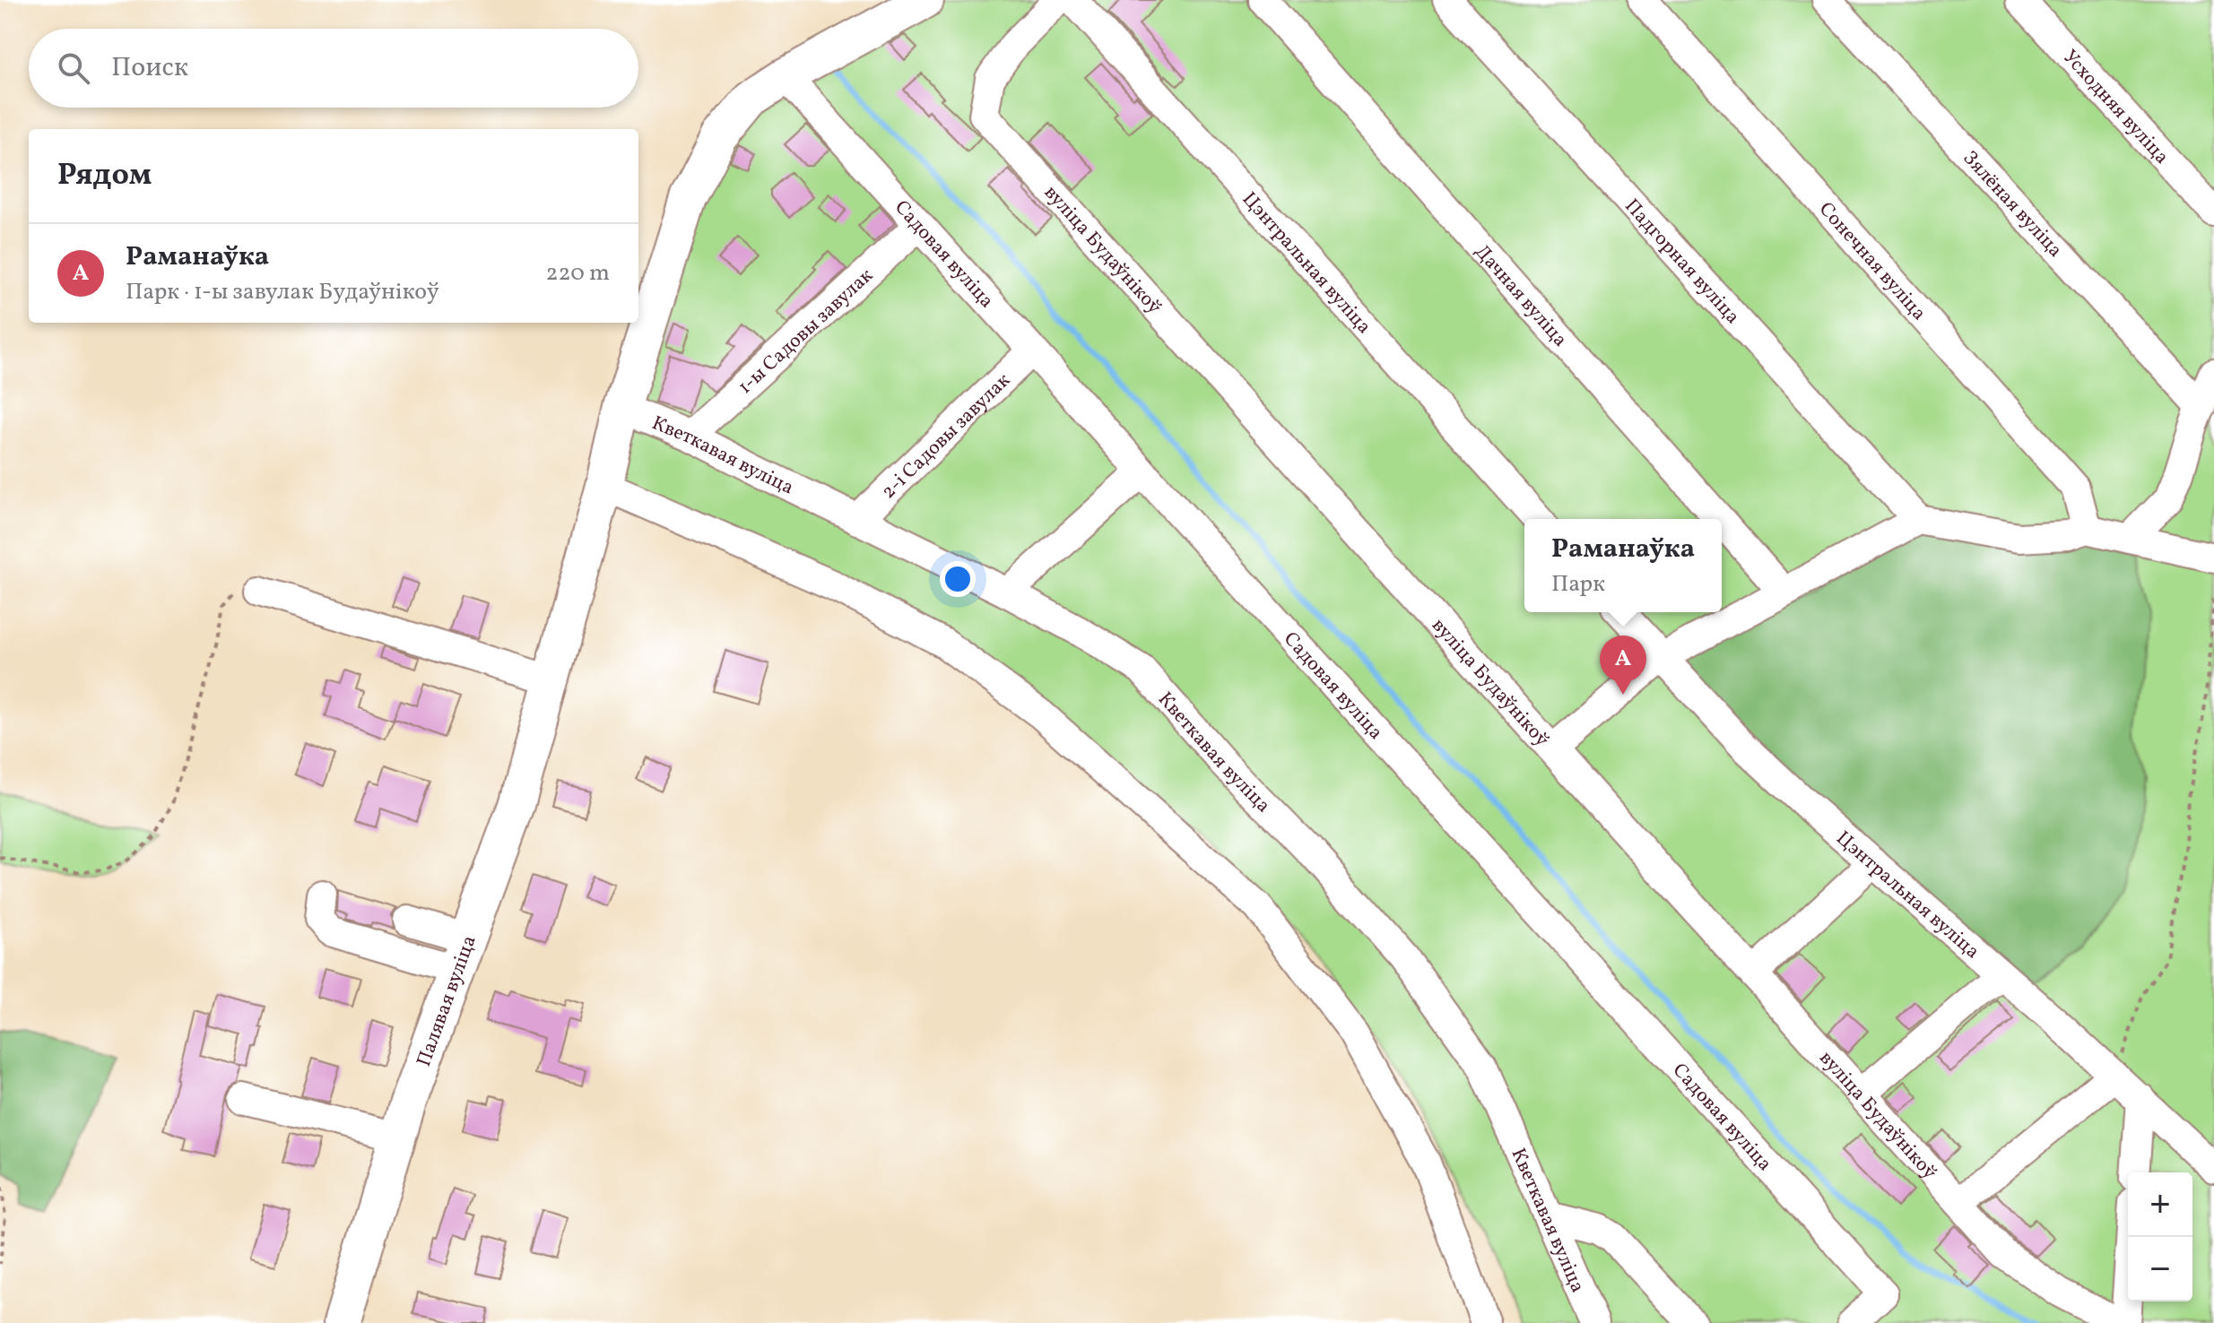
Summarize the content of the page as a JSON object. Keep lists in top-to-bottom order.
{
  "streets": {
    "main road": ["Палявая вуліца"],
    "street": [
      "Усходняя вуліца",
      "Зялёная вуліца",
      "вуліца Будаўнікоў",
      "Садовая вуліца",
      "Падгорная вуліца",
      "Сонечная вуліца",
      "Цэнтральная вуліца",
      "Дачная вуліца",
      "1-ы Садовы завулак",
      "2-і Садовы завулак",
      "Кветкавая вуліца"
    ]
  },
  "crossings": [
    ["Садовая вуліца", "1-ы Садовы завулак"],
    ["Садовая вуліца", "2-і Садовы завулак"],
    ["Садовая вуліца", "Палявая вуліца"],
    ["1-ы Садовы завулак", "Кветкавая вуліца"],
    ["2-і Садовы завулак", "Кветкавая вуліца"],
    ["Кветкавая вуліца", "Палявая вуліца"]
  ],
  "page": {
    "search": "Поиск",
    "heading": "Рядом",
    "list": [
      {
        "mark": "A",
        "name": "Раманаўка",
        "note": "Парк · 1-ы завулак Будаўнікоў",
        "value": "220 m"
      }
    ],
    "popup": ["Раманаўка", "Парк"],
    "pins": "A",
    "map_buttons": ["+", "−"]
  }
}
